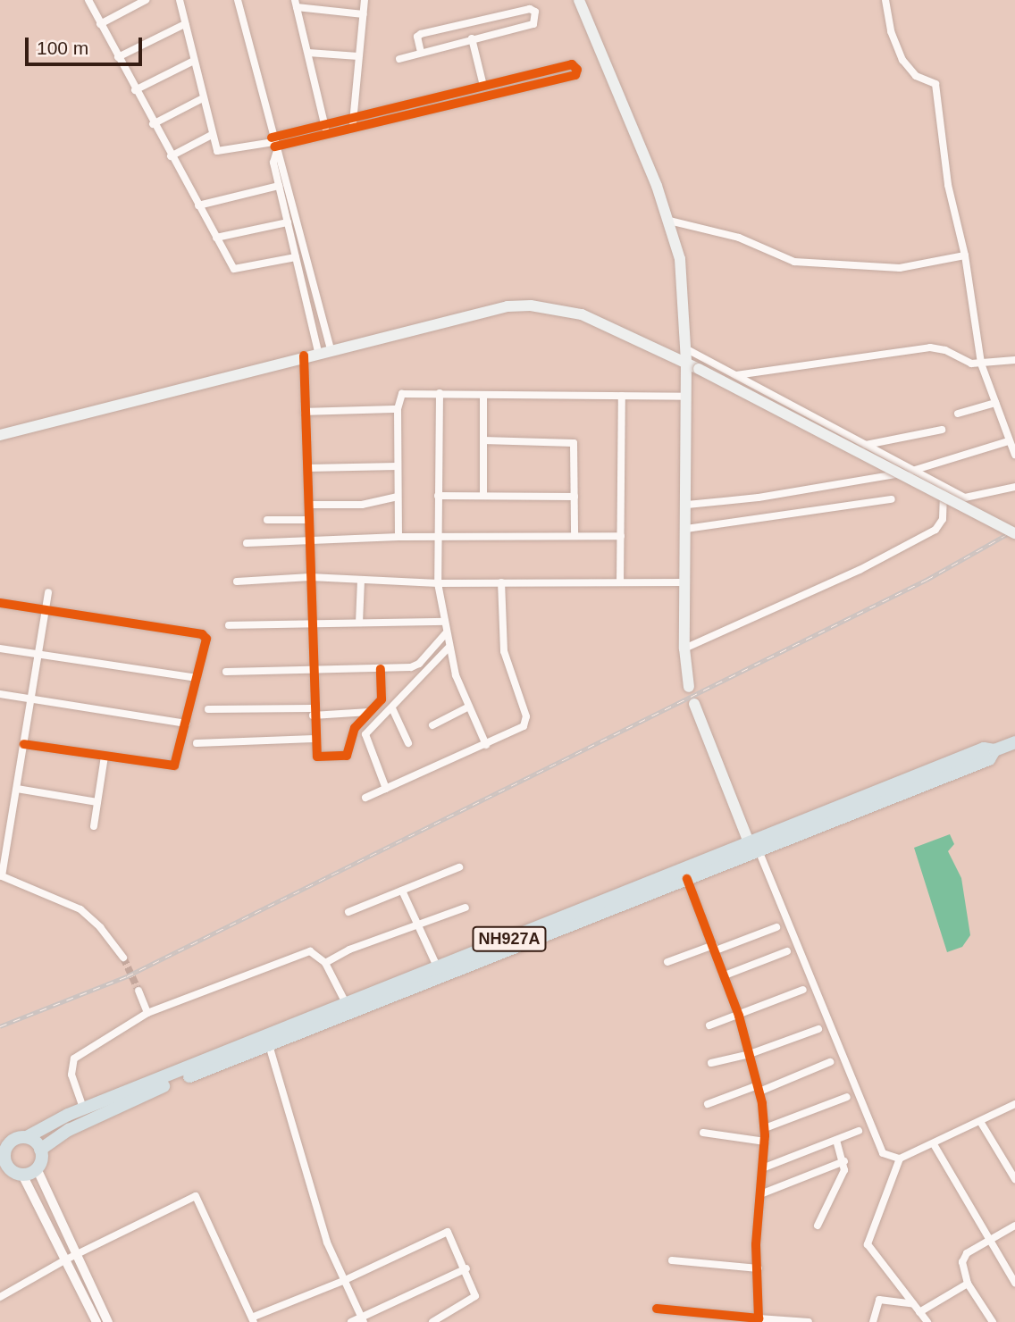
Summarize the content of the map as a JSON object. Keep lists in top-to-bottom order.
{
  "streets": {
    "highway": ["NH927A"]
  },
  "scale_bar": "100 m"
}
